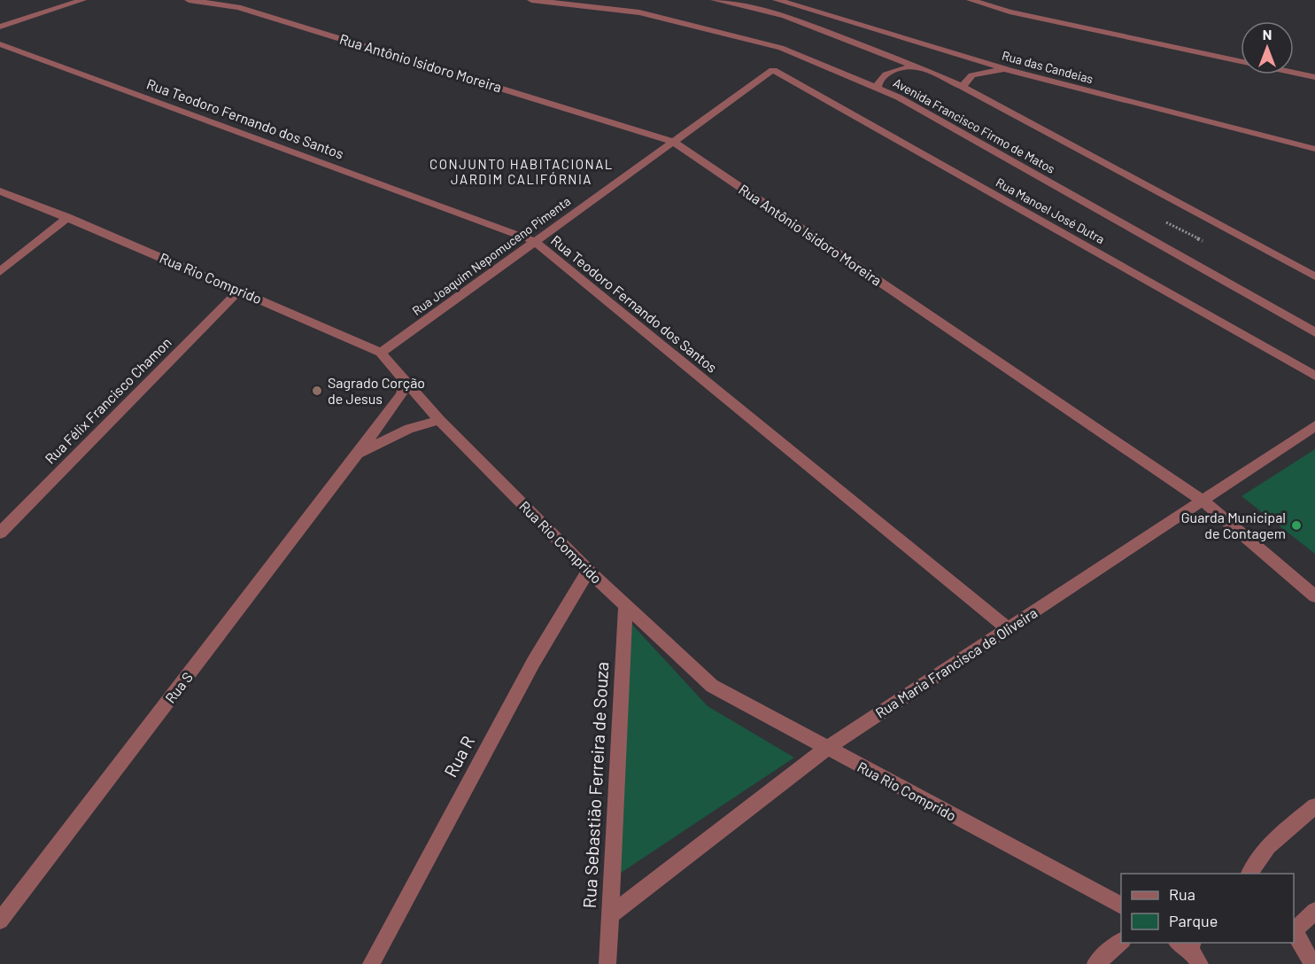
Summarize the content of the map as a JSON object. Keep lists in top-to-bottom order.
{
  "streets": {
    "street": [
      "Rua Antônio Isidoro Moreira",
      "Rua das Candeias",
      "Rua Teodoro Fernando dos Santos",
      "Avenida Francisco Firmo de Matos",
      "Rua Manoel José Dutra",
      "Rua Joaquim Nepomuceno Pimenta",
      "Rua Rio Comprido",
      "Rua Félix Francisco Chamon",
      "Rua Maria Francisca de Oliveira",
      "Rua S",
      "Rua R",
      "Rua Sebastião Ferreira de Souza"
    ]
  },
  "crossings": [
    ["Rua Antônio Isidoro Moreira", "Rua Joaquim Nepomuceno Pimenta"],
    ["Rua Antônio Isidoro Moreira", "Rua Maria Francisca de Oliveira"],
    ["Rua Teodoro Fernando dos Santos", "Rua Joaquim Nepomuceno Pimenta"],
    ["Rua Teodoro Fernando dos Santos", "Rua Maria Francisca de Oliveira"],
    ["Rua Manoel José Dutra", "Rua Joaquim Nepomuceno Pimenta"],
    ["Rua Joaquim Nepomuceno Pimenta", "Rua Rio Comprido"],
    ["Rua Rio Comprido", "Rua Félix Francisco Chamon"],
    ["Rua Rio Comprido", "Rua Maria Francisca de Oliveira"],
    ["Rua Rio Comprido", "Rua S"],
    ["Rua Rio Comprido", "Rua R"],
    ["Rua Rio Comprido", "Rua Sebastião Ferreira de Souza"],
    ["Rua Maria Francisca de Oliveira", "Rua Sebastião Ferreira de Souza"]
  ],
  "districts": ["CONJUNTO HABITACIONAL JARDIM CALIFÓRNIA"],
  "places": ["Sagrado Corção de Jesus", "Guarda Municipal de Contagem"],
  "legend": ["Rua", "Parque"],
  "north": "top"
}
